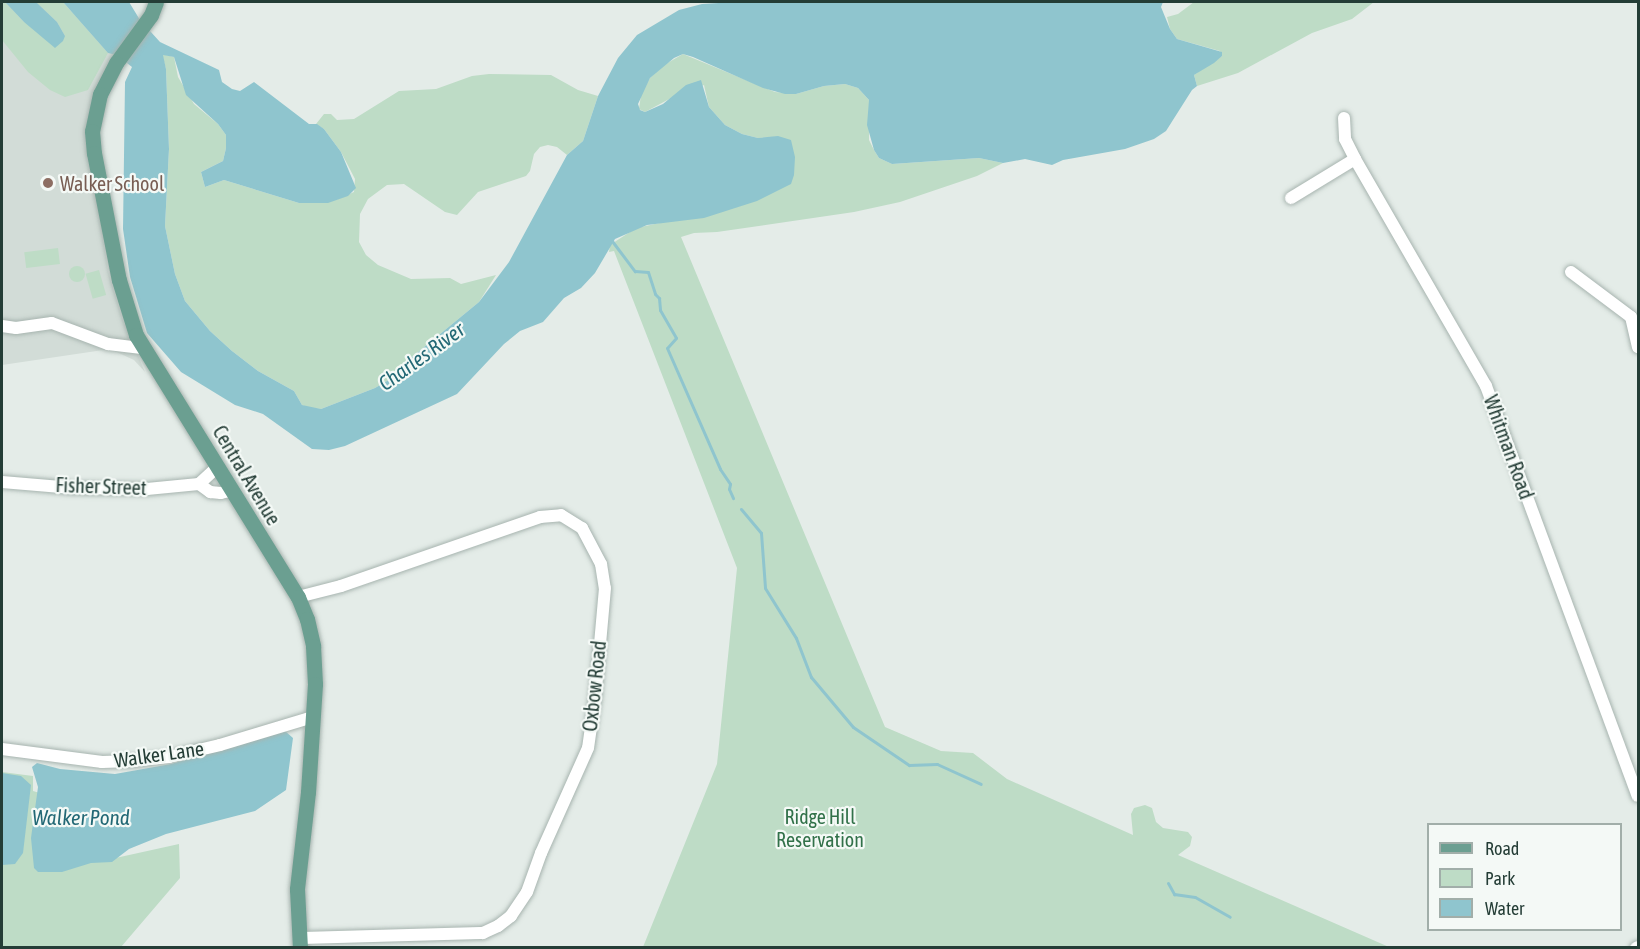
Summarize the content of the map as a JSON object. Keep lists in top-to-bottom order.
{
  "streets": {
    "main road": ["Central Avenue"],
    "street": [
      "Whitman Road",
      "Fisher Street",
      "Oxbow Road",
      "Walker Lane"
    ]
  },
  "crossings": [
    ["Central Avenue", "Fisher Street"],
    ["Central Avenue", "Oxbow Road"],
    ["Central Avenue", "Walker Lane"]
  ],
  "water": ["Charles River", "Walker Pond"],
  "parks": ["Ridge Hill Reservation"],
  "places": ["Walker School"],
  "legend": ["Road", "Park", "Water"]
}
